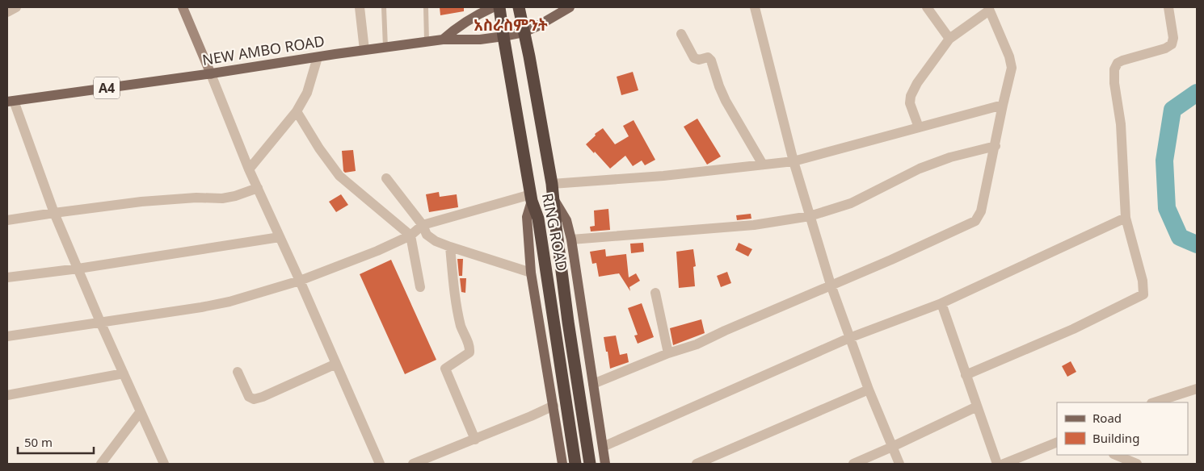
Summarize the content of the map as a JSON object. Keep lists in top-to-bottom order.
{
  "streets": {
    "highway": ["RING ROAD"],
    "main road": ["NEW AMBO ROAD", "A4"]
  },
  "crossings": [
    ["NEW AMBO ROAD", "A4"],
    ["NEW AMBO ROAD", "RING ROAD"]
  ],
  "districts": ["አስራስምንት"],
  "legend": ["Road", "Building"],
  "scale_bar": "50 m"
}
